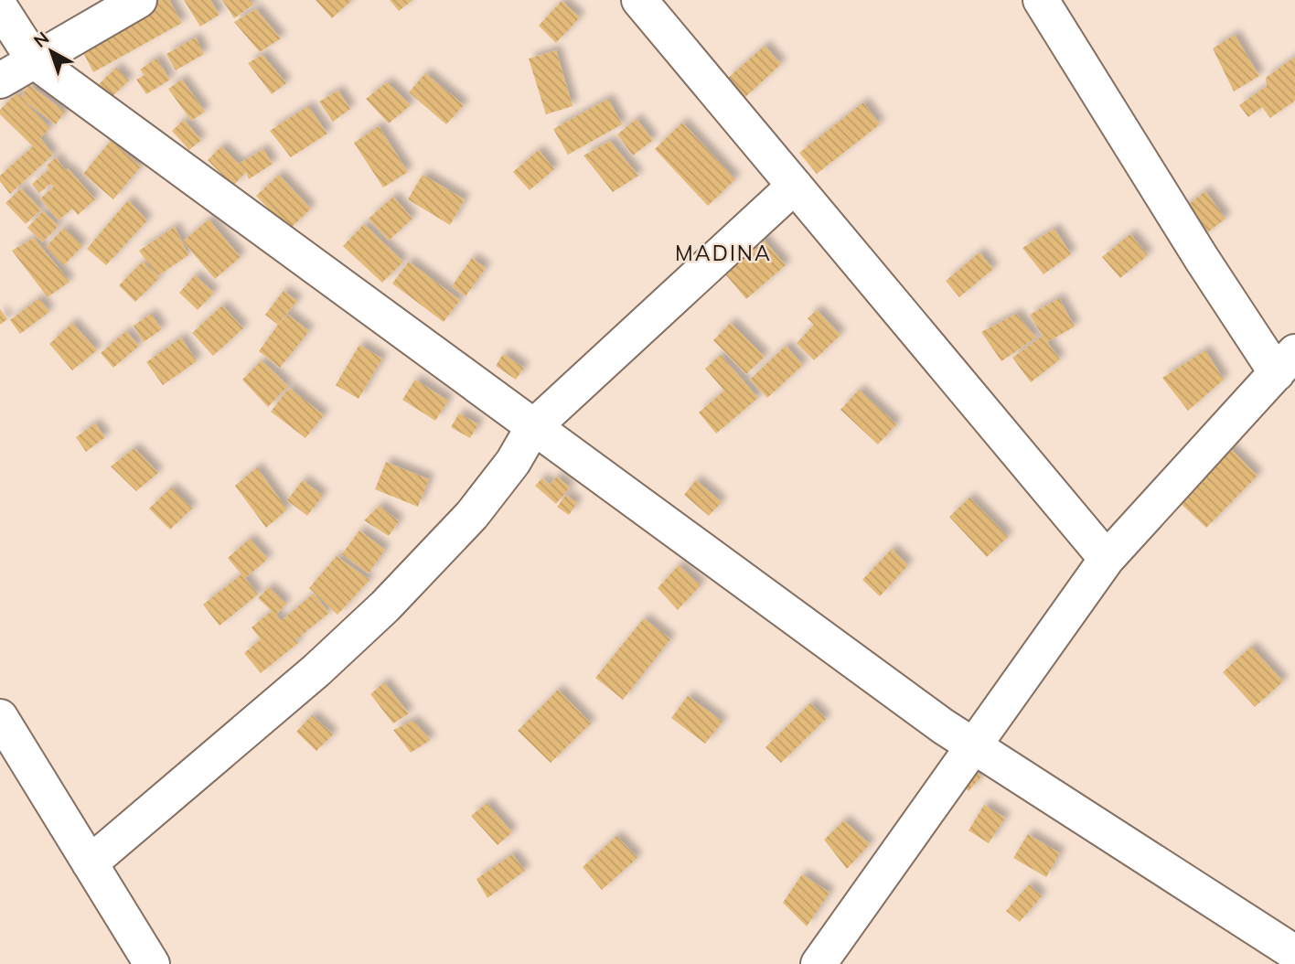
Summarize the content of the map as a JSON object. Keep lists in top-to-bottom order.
{
  "districts": ["MADINA"],
  "north": "top left"
}
